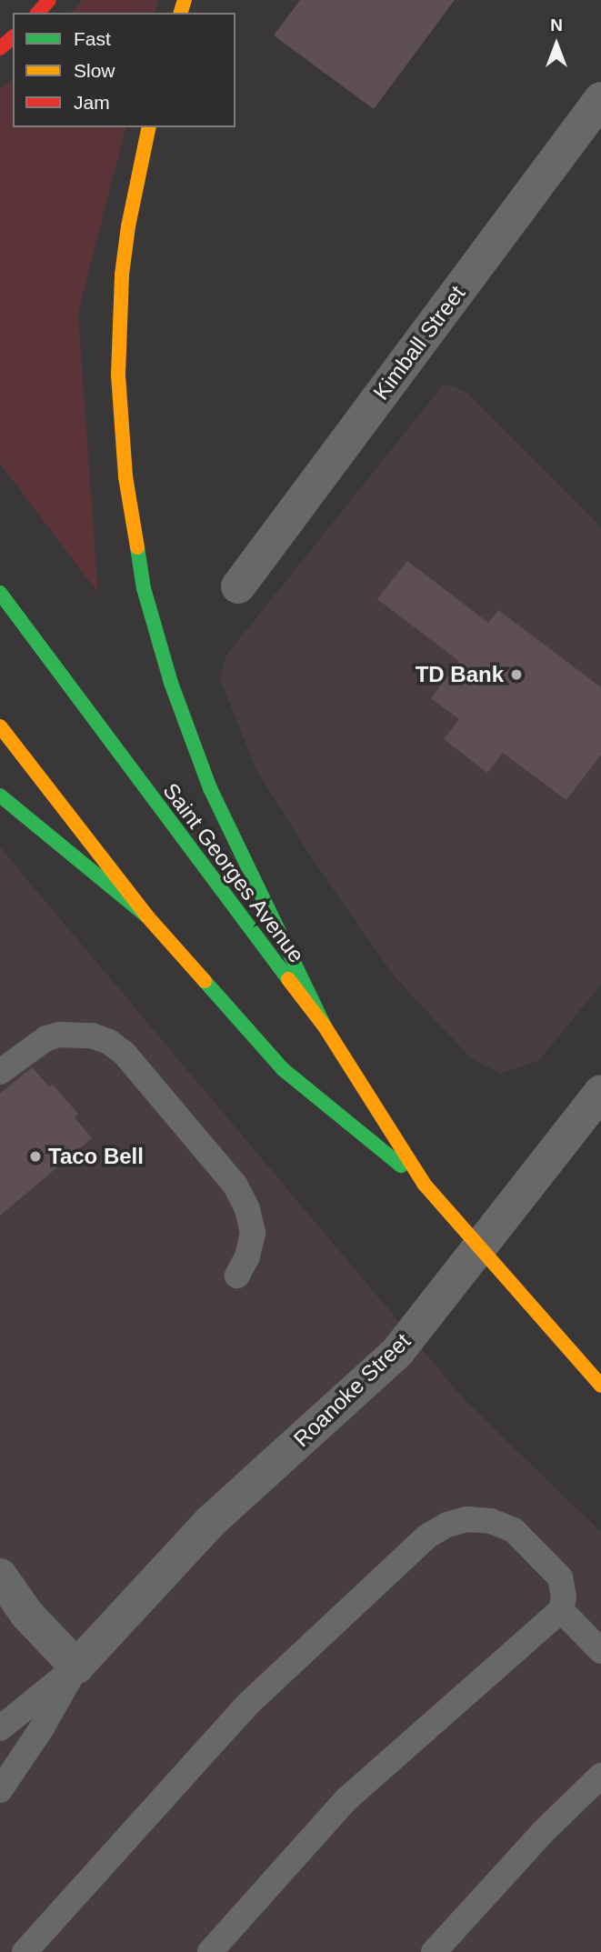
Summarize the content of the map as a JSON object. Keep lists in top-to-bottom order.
{
  "streets": {
    "main road": ["Saint Georges Avenue"],
    "street": ["Kimball Street", "Roanoke Street"]
  },
  "crossings": [
    ["Saint Georges Avenue", "Roanoke Street"]
  ],
  "places": ["TD Bank", "Taco Bell"],
  "legend": ["Fast", "Slow", "Jam"],
  "north": "top"
}
